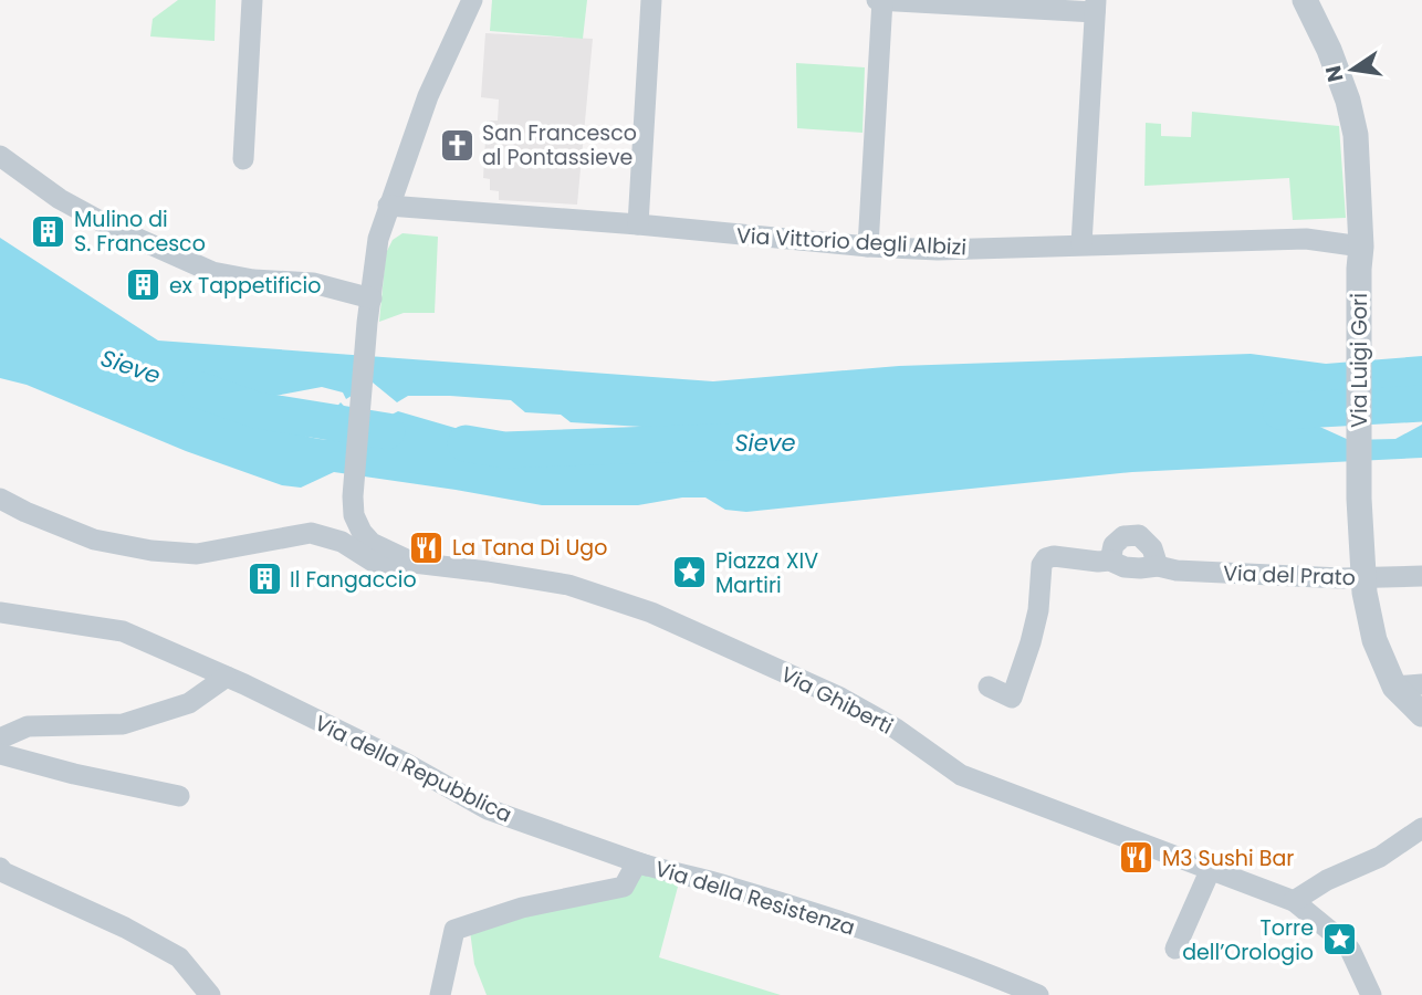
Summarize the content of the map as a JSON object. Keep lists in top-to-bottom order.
{
  "streets": {
    "street": [
      "Via Vittorio degli Albizi",
      "Via Luigi Gori",
      "Via del Prato",
      "Via Ghiberti",
      "Via della Repubblica",
      "Via della Resistenza"
    ]
  },
  "crossings": [
    ["Via Vittorio degli Albizi", "Via Luigi Gori"],
    ["Via Vittorio degli Albizi", "Via Ghiberti"],
    ["Via della Repubblica", "Via della Resistenza"]
  ],
  "water": ["Sieve"],
  "places": {
    "church": ["San Francesco al Pontassieve"],
    "building": ["Mulino di S. Francesco", "ex Tappetificio", "Il Fangaccio"],
    "restaurant": ["La Tana Di Ugo", "M3 Sushi Bar"],
    "place": ["Piazza XIV Martiri", "Torre dell’Orologio"]
  },
  "north": "left"
}
